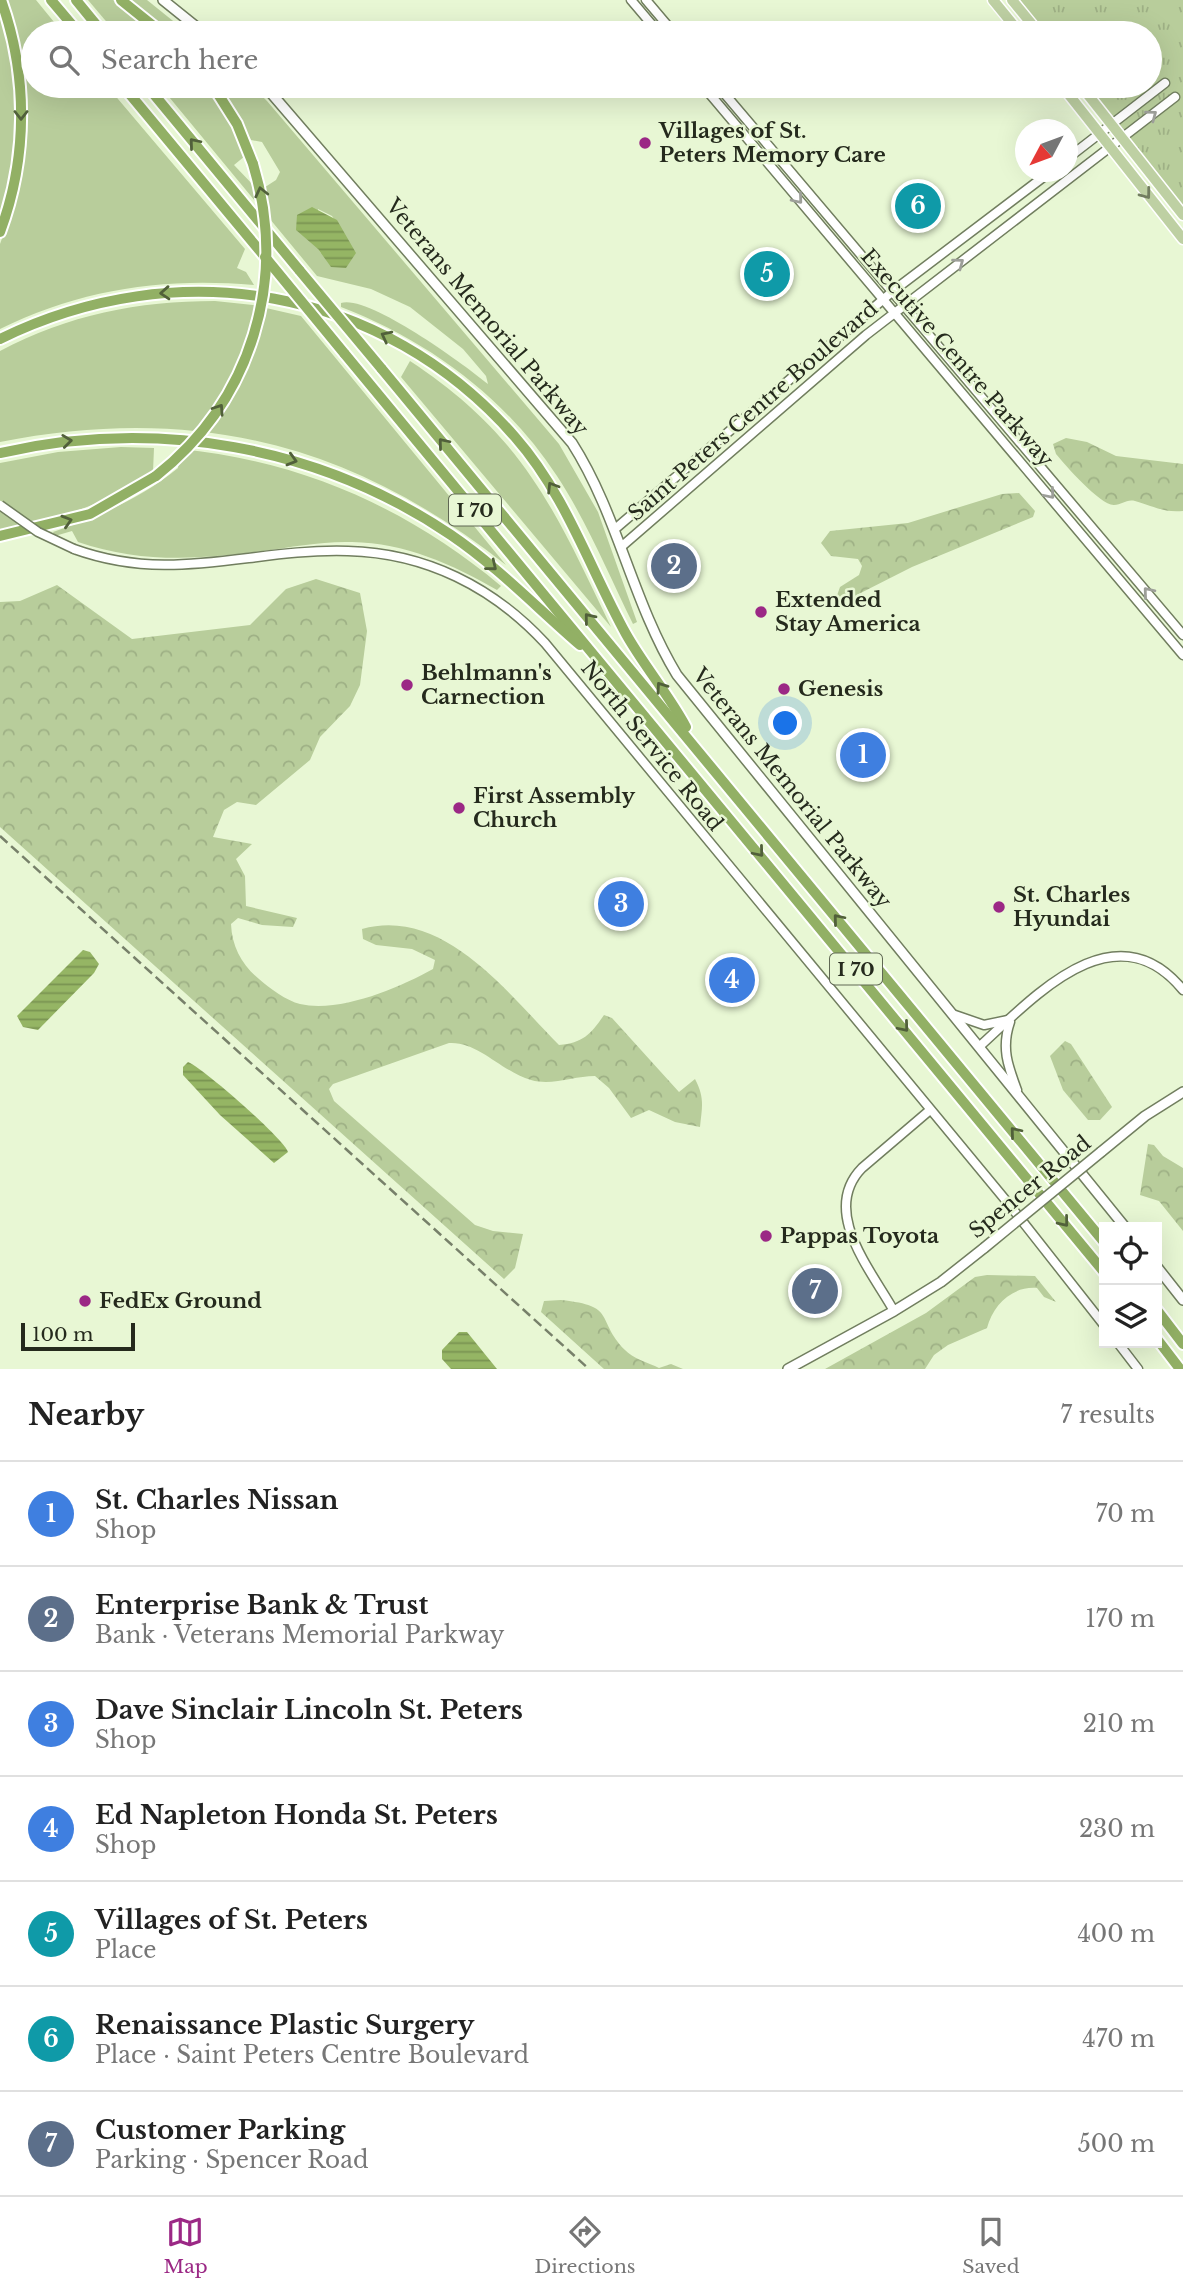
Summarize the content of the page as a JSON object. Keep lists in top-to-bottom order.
{
  "streets": {
    "highway": ["I 70"],
    "main road": ["Veterans Memorial Parkway", "Spencer Road"],
    "street": ["Executive Centre Parkway", "Saint Peters Centre Boulevard", "North Service Road"]
  },
  "crossings": [
    ["Veterans Memorial Parkway", "Saint Peters Centre Boulevard"],
    ["Executive Centre Parkway", "Saint Peters Centre Boulevard"]
  ],
  "places": [
    "Villages of St. Peters Memory Care",
    "Extended Stay America",
    "Behlmann's Carnection",
    "Genesis",
    "First Assembly Church",
    "St. Charles Hyundai",
    "Pappas Toyota",
    "FedEx Ground"
  ],
  "scale_bar": "100 m",
  "north": "bottom left",
  "page": {
    "search": "Search here",
    "pins": [
      "6",
      "5",
      "2",
      "1",
      "3",
      "4",
      "7"
    ],
    "scale": "100 m",
    "heading": ["Nearby", "7 results"],
    "list": [
      {
        "mark": "1",
        "name": "St. Charles Nissan",
        "note": "Shop",
        "value": "70 m"
      },
      {
        "mark": "2",
        "name": "Enterprise Bank & Trust",
        "note": "Bank · Veterans Memorial Parkway",
        "value": "170 m"
      },
      {
        "mark": "3",
        "name": "Dave Sinclair Lincoln St. Peters",
        "note": "Shop",
        "value": "210 m"
      },
      {
        "mark": "4",
        "name": "Ed Napleton Honda St. Peters",
        "note": "Shop",
        "value": "230 m"
      },
      {
        "mark": "5",
        "name": "Villages of St. Peters",
        "note": "Place",
        "value": "400 m"
      },
      {
        "mark": "6",
        "name": "Renaissance Plastic Surgery",
        "note": "Place · Saint Peters Centre Boulevard",
        "value": "470 m"
      },
      {
        "mark": "7",
        "name": "Customer Parking",
        "note": "Parking · Spencer Road",
        "value": "500 m"
      }
    ],
    "nav": ["Map", "Directions", "Saved"]
  }
}
